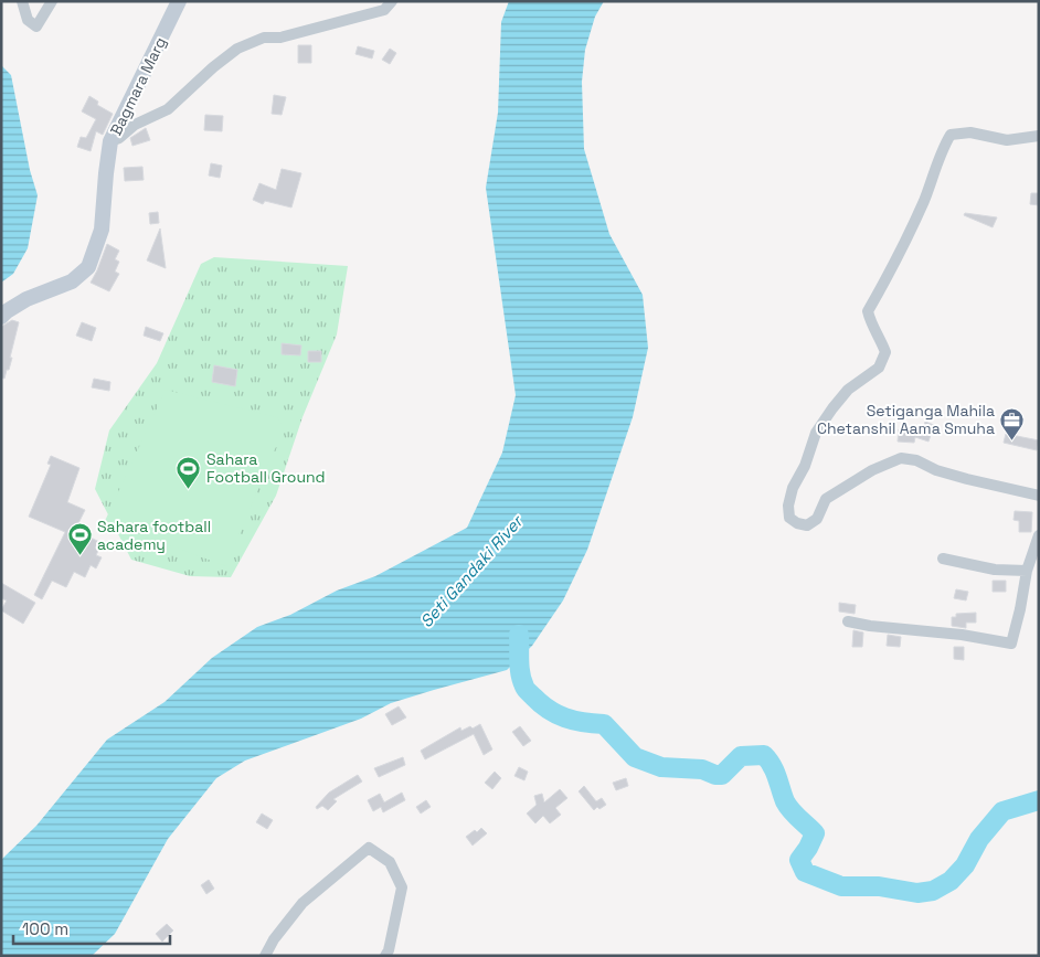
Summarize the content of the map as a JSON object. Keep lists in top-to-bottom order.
{
  "streets": {
    "main road": ["Bagmara Marg"]
  },
  "water": ["Seti Gandaki River"],
  "places": {
    "office": ["Setiganga Mahila Chetanshil Aama Smuha"],
    "sports": ["Sahara Football Ground", "Sahara football academy"]
  },
  "scale_bar": "100 m"
}
